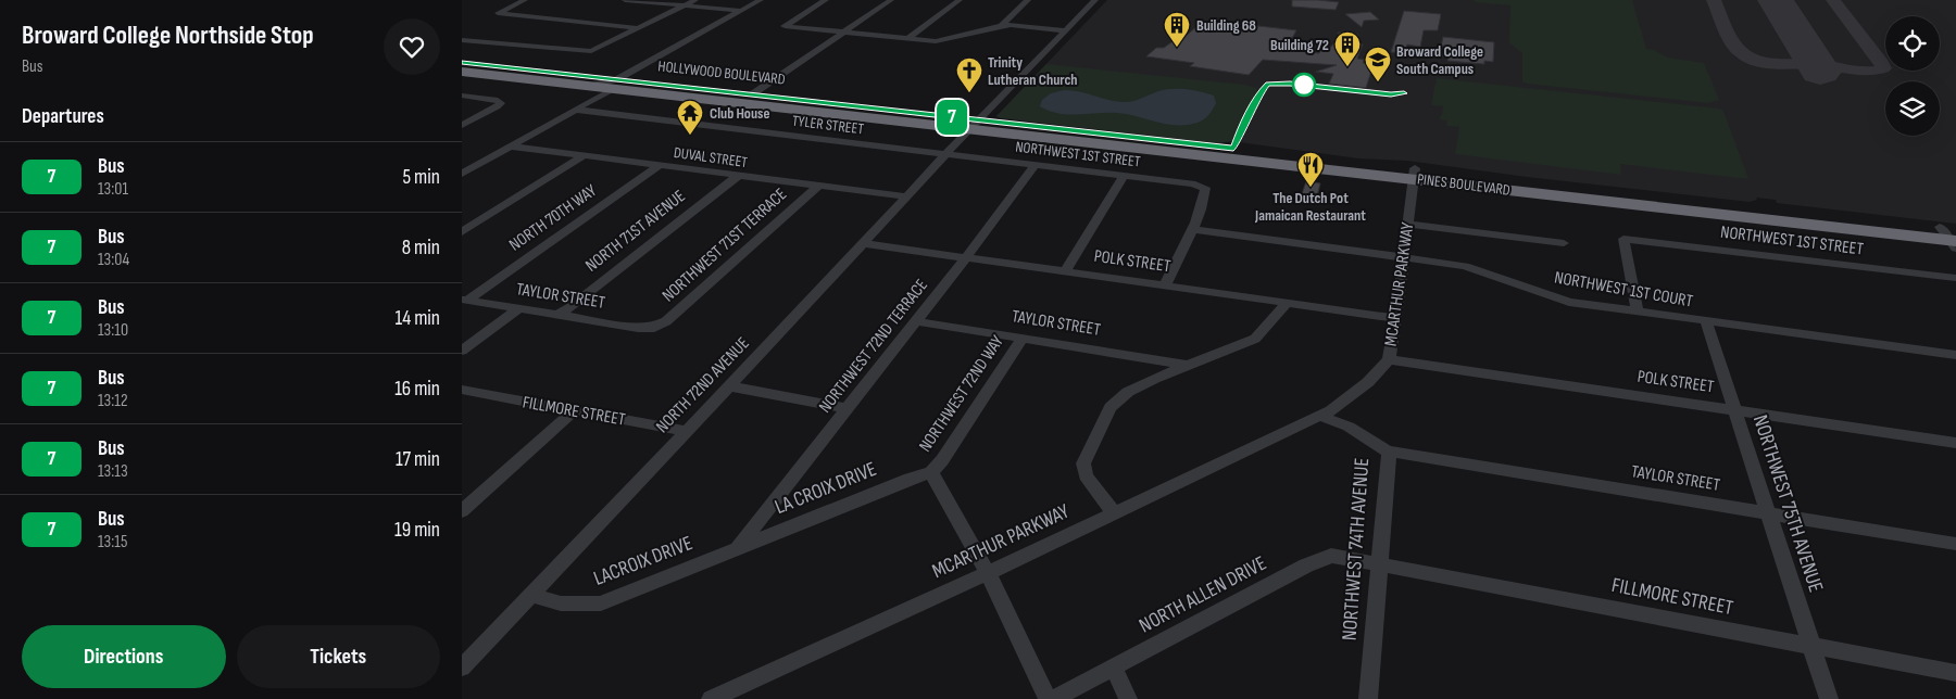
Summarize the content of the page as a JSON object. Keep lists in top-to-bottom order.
{
  "streets": {
    "highway": ["HOLLYWOOD BOULEVARD", "PINES BOULEVARD"],
    "street": [
      "TYLER STREET",
      "NORTHWEST 1ST STREET",
      "DUVAL STREET",
      "NORTH 70TH WAY",
      "NORTH 71ST AVENUE",
      "NORTHWEST 71ST TERRACE",
      "POLK STREET",
      "MCARTHUR PARKWAY",
      "NORTHWEST 1ST COURT",
      "TAYLOR STREET",
      "NORTHWEST 72ND TERRACE",
      "NORTH 72ND AVENUE",
      "NORTHWEST 72ND WAY",
      "FILLMORE STREET",
      "LA CROIX DRIVE",
      "NORTHWEST 75TH AVENUE",
      "NORTHWEST 74TH AVENUE",
      "LACROIX DRIVE",
      "NORTH ALLEN DRIVE"
    ]
  },
  "crossings": [
    ["HOLLYWOOD BOULEVARD", "PINES BOULEVARD"],
    ["HOLLYWOOD BOULEVARD", "NORTH 72ND AVENUE"],
    ["TYLER STREET", "NORTHWEST 1ST STREET"],
    ["TYLER STREET", "NORTH 72ND AVENUE"],
    ["NORTHWEST 1ST STREET", "NORTHWEST 1ST COURT"],
    ["NORTHWEST 1ST STREET", "NORTHWEST 72ND TERRACE"],
    ["NORTHWEST 1ST STREET", "NORTH 72ND AVENUE"],
    ["DUVAL STREET", "NORTH 70TH WAY"],
    ["DUVAL STREET", "NORTH 71ST AVENUE"],
    ["DUVAL STREET", "NORTHWEST 71ST TERRACE"],
    ["DUVAL STREET", "NORTH 72ND AVENUE"],
    ["PINES BOULEVARD", "MCARTHUR PARKWAY"],
    ["PINES BOULEVARD", "NORTH 72ND AVENUE"],
    ["NORTH 70TH WAY", "TAYLOR STREET"],
    ["NORTH 71ST AVENUE", "TAYLOR STREET"],
    ["NORTHWEST 71ST TERRACE", "TAYLOR STREET"],
    ["POLK STREET", "MCARTHUR PARKWAY"],
    ["POLK STREET", "NORTHWEST 72ND TERRACE"],
    ["POLK STREET", "NORTH 72ND AVENUE"],
    ["POLK STREET", "NORTHWEST 75TH AVENUE"],
    ["MCARTHUR PARKWAY", "NORTHWEST 1ST COURT"],
    ["MCARTHUR PARKWAY", "NORTHWEST 74TH AVENUE"],
    ["NORTHWEST 1ST COURT", "NORTHWEST 75TH AVENUE"],
    ["TAYLOR STREET", "NORTHWEST 72ND TERRACE"],
    ["TAYLOR STREET", "NORTHWEST 72ND WAY"],
    ["TAYLOR STREET", "NORTHWEST 75TH AVENUE"],
    ["TAYLOR STREET", "NORTHWEST 74TH AVENUE"],
    ["NORTHWEST 72ND TERRACE", "LA CROIX DRIVE"],
    ["NORTHWEST 72ND TERRACE", "LACROIX DRIVE"],
    ["NORTH 72ND AVENUE", "FILLMORE STREET"],
    ["NORTH 72ND AVENUE", "LACROIX DRIVE"],
    ["NORTHWEST 72ND WAY", "LA CROIX DRIVE"],
    ["FILLMORE STREET", "NORTHWEST 75TH AVENUE"],
    ["FILLMORE STREET", "NORTHWEST 74TH AVENUE"],
    ["FILLMORE STREET", "NORTH ALLEN DRIVE"],
    ["LA CROIX DRIVE", "LACROIX DRIVE"],
    ["NORTHWEST 74TH AVENUE", "NORTH ALLEN DRIVE"]
  ],
  "places": {
    "building": ["Building 68", "Building 72"],
    "school or university": ["Broward College South Campus"],
    "church": ["Trinity Lutheran Church"],
    "temple": ["Club House"],
    "restaurant": ["The Dutch Pot Jamaican Restaurant"]
  },
  "lines": ["bus line 7"],
  "page": {
    "heading": [
      ["Broward College Northside Stop", "Bus"],
      "Departures"
    ],
    "on_map": "7",
    "list": [
      {
        "mark": "7",
        "name": "Bus",
        "note": "13:01",
        "value": "5 min"
      },
      {
        "mark": "7",
        "name": "Bus",
        "note": "13:04",
        "value": "8 min"
      },
      {
        "mark": "7",
        "name": "Bus",
        "note": "13:10",
        "value": "14 min"
      },
      {
        "mark": "7",
        "name": "Bus",
        "note": "13:12",
        "value": "16 min"
      },
      {
        "mark": "7",
        "name": "Bus",
        "note": "13:13",
        "value": "17 min"
      },
      {
        "mark": "7",
        "name": "Bus",
        "note": "13:15",
        "value": "19 min"
      }
    ],
    "buttons": ["Directions", "Tickets"]
  }
}
